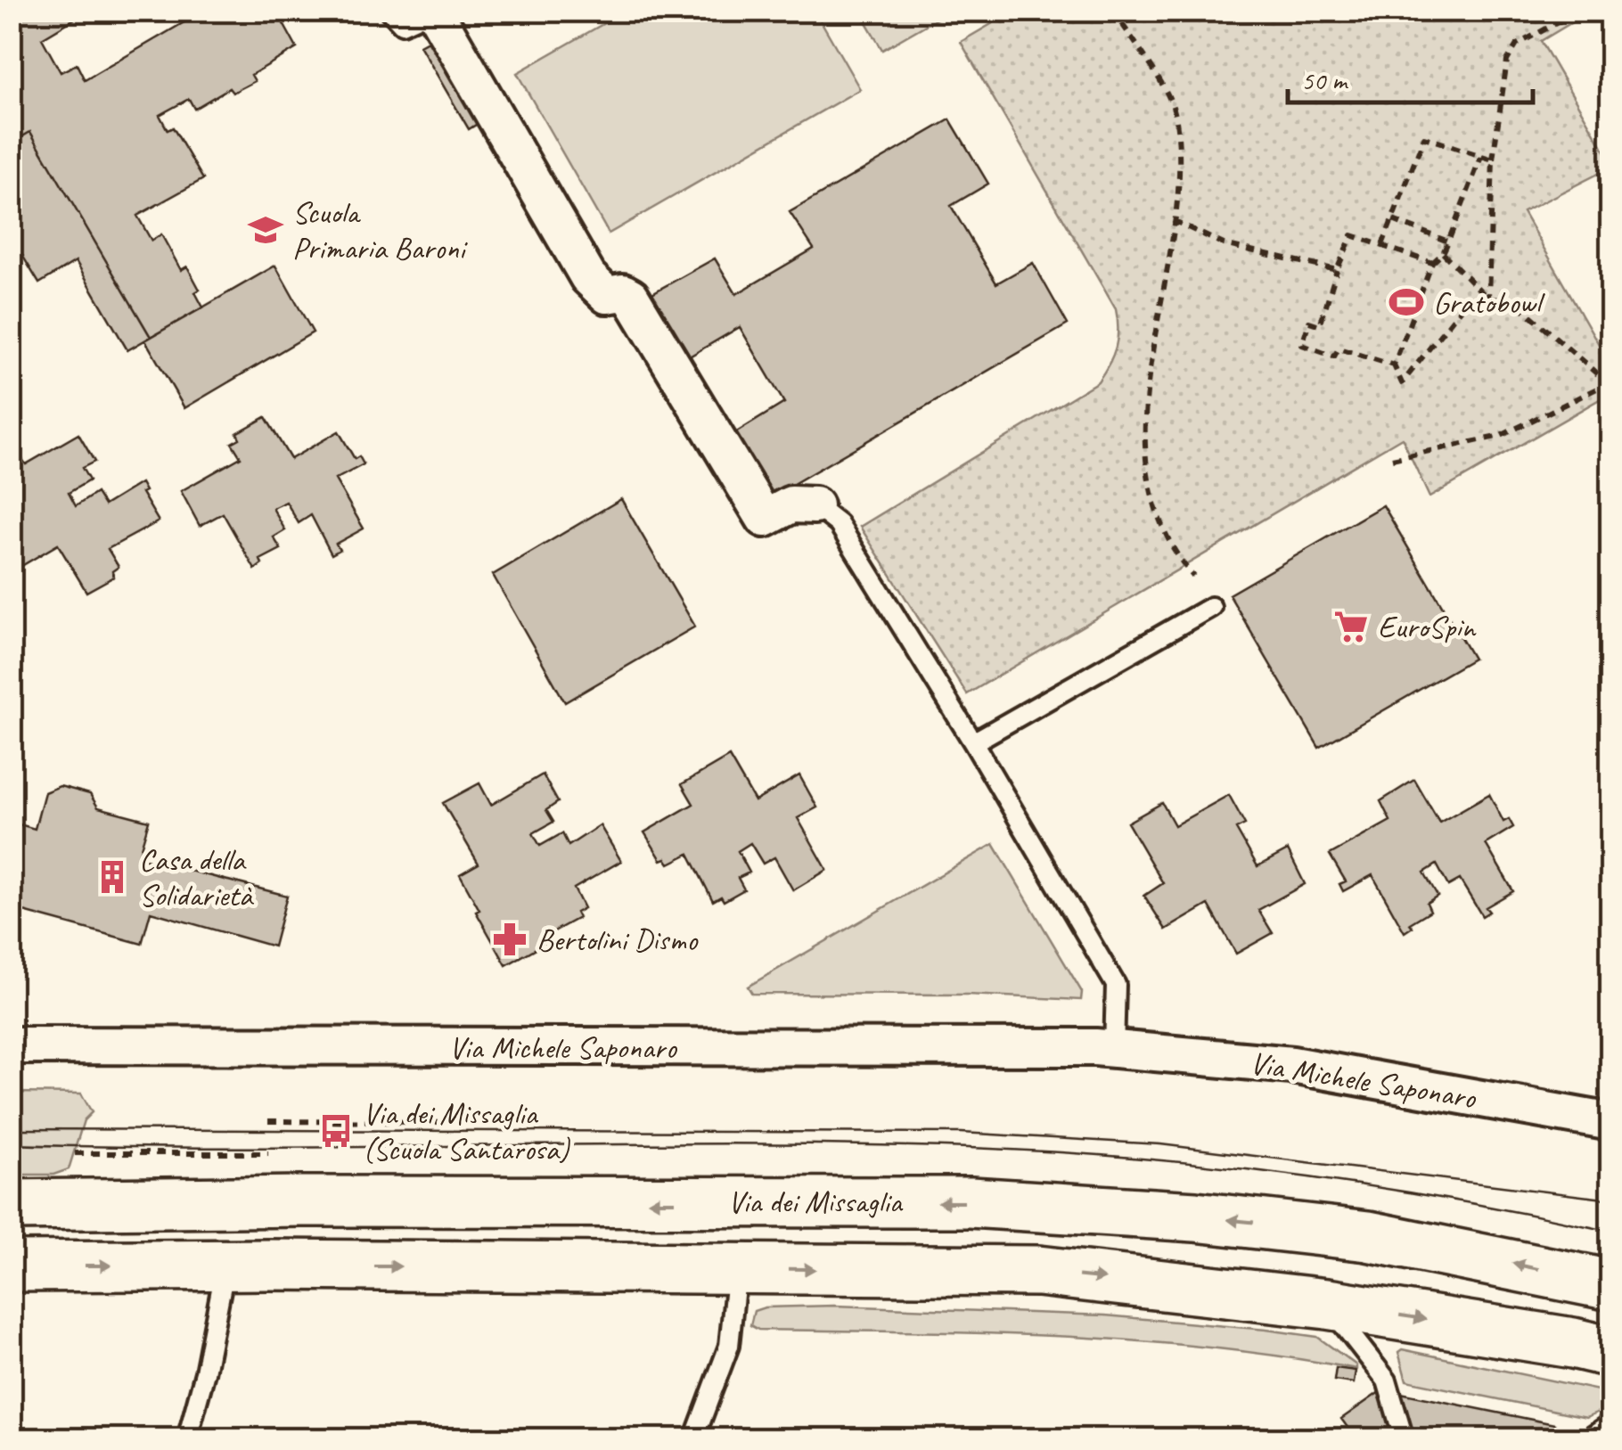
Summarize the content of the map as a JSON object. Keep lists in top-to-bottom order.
{
  "streets": {
    "main road": ["Via dei Missaglia"],
    "street": ["Via Michele Saponaro"]
  },
  "places": {
    "school or university": ["Scuola Primaria Baroni"],
    "sports": ["Gratobowl"],
    "supermarket": ["EuroSpin"],
    "building": ["Casa della Solidarietà"],
    "pharmacy": ["Bertolini Dismo"],
    "bus stop": ["Via dei Missaglia (Scuola Santarosa)"]
  },
  "scale_bar": "50 m"
}
